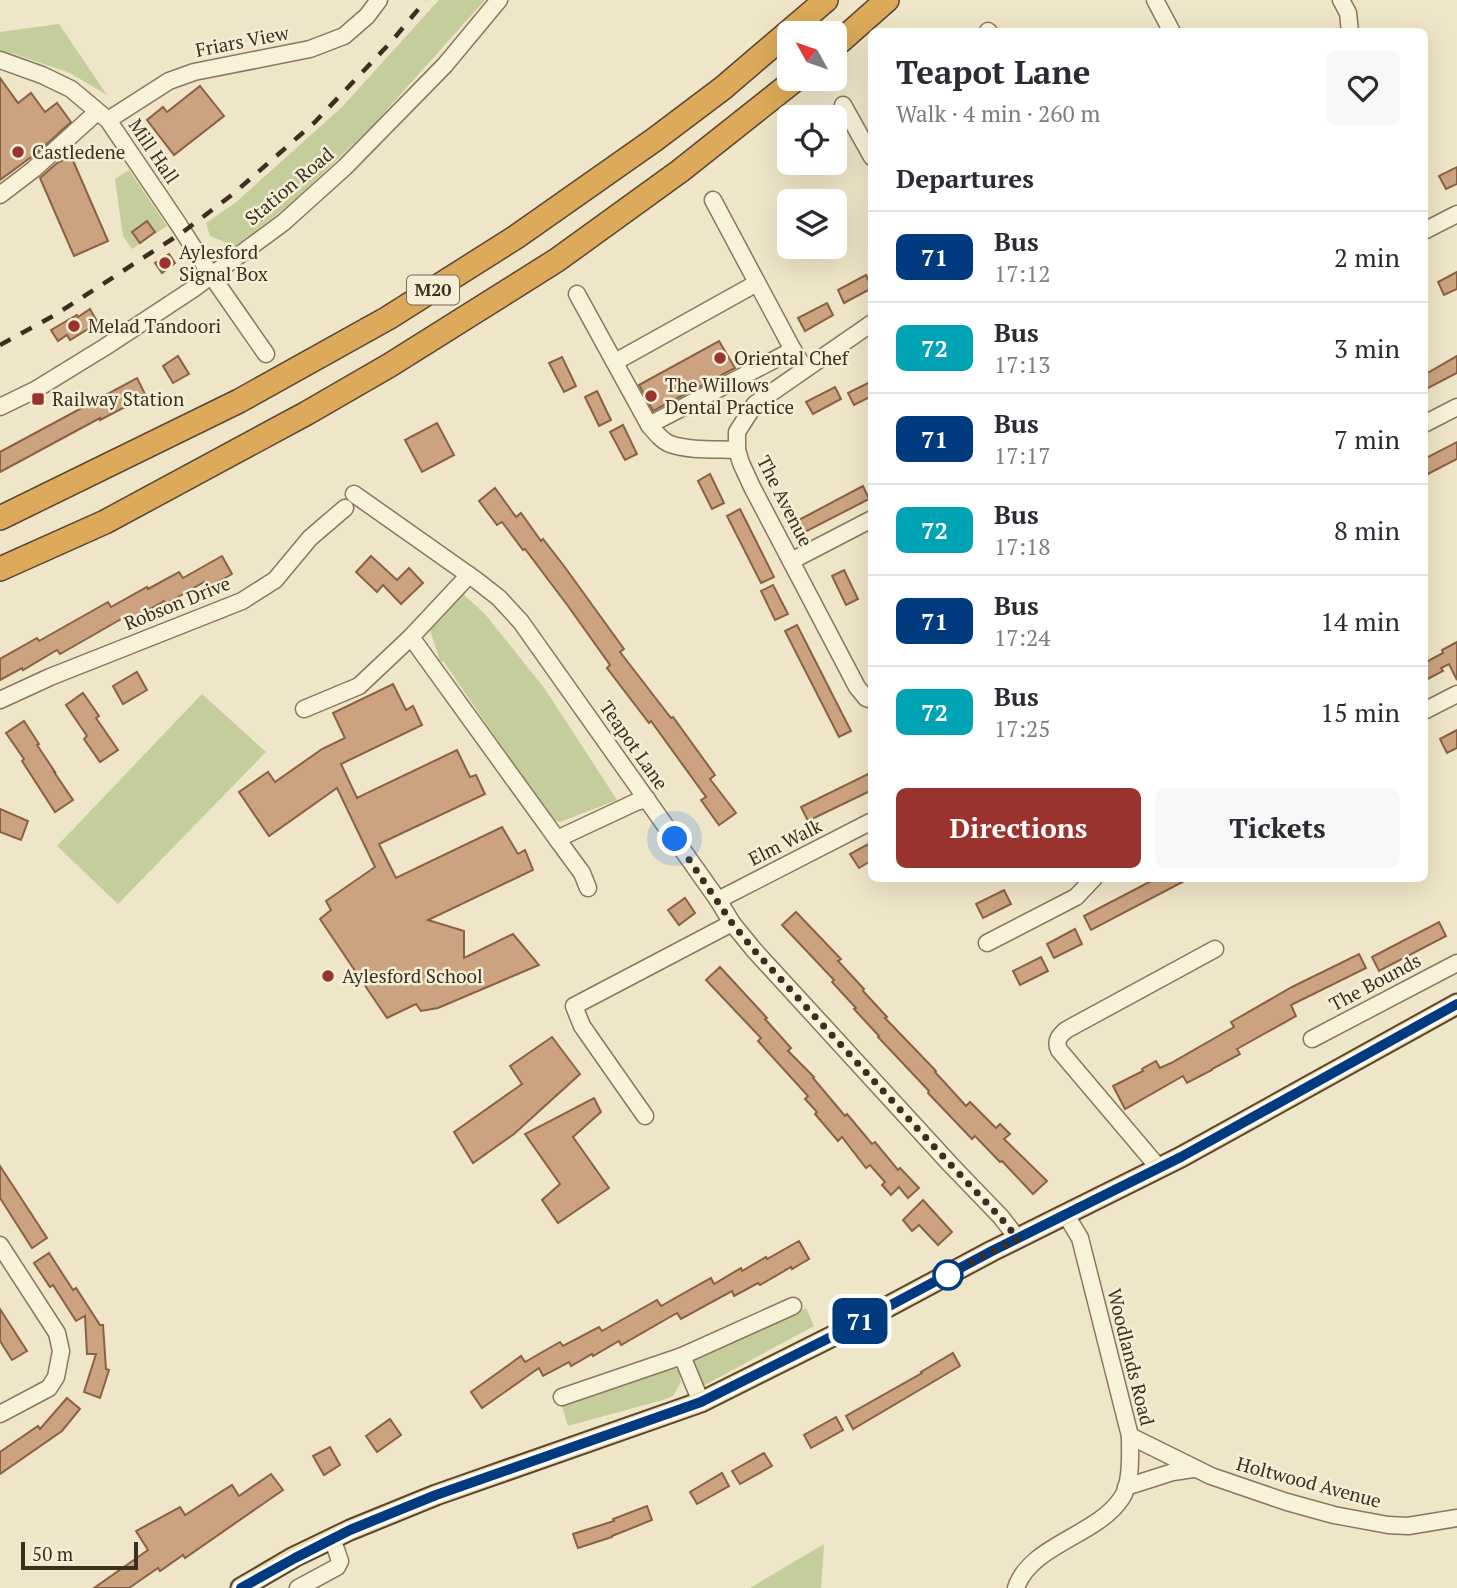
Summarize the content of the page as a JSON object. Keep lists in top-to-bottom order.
{
  "streets": {
    "highway": ["M20"],
    "street": [
      "Friars View",
      "Mill Hall",
      "Station Road",
      "The Avenue",
      "Robson Drive",
      "Teapot Lane",
      "Elm Walk",
      "The Bounds",
      "Woodlands Road",
      "Holtwood Avenue"
    ]
  },
  "crossings": [
    ["Friars View", "Mill Hall"],
    ["Mill Hall", "Station Road"],
    ["Teapot Lane", "Elm Walk"],
    ["Woodlands Road", "Holtwood Avenue"]
  ],
  "places": {
    "other": [
      "Castledene",
      "Aylesford Signal Box",
      "Melad Tandoori",
      "Oriental Chef",
      "The Willows Dental Practice",
      "Aylesford School"
    ],
    "transit": ["Railway Station"]
  },
  "lines": ["bus line 71"],
  "scale_bar": "50 m",
  "north": "top left",
  "page": {
    "on_map": "71",
    "heading": [
      ["Teapot Lane", "Walk · 4 min · 260 m"],
      "Departures"
    ],
    "list": [
      {
        "mark": "71",
        "name": "Bus",
        "note": "17:12",
        "value": "2 min"
      },
      {
        "mark": "72",
        "name": "Bus",
        "note": "17:13",
        "value": "3 min"
      },
      {
        "mark": "71",
        "name": "Bus",
        "note": "17:17",
        "value": "7 min"
      },
      {
        "mark": "72",
        "name": "Bus",
        "note": "17:18",
        "value": "8 min"
      },
      {
        "mark": "71",
        "name": "Bus",
        "note": "17:24",
        "value": "14 min"
      },
      {
        "mark": "72",
        "name": "Bus",
        "note": "17:25",
        "value": "15 min"
      }
    ],
    "buttons": ["Directions", "Tickets"],
    "scale": "50 m"
  }
}
